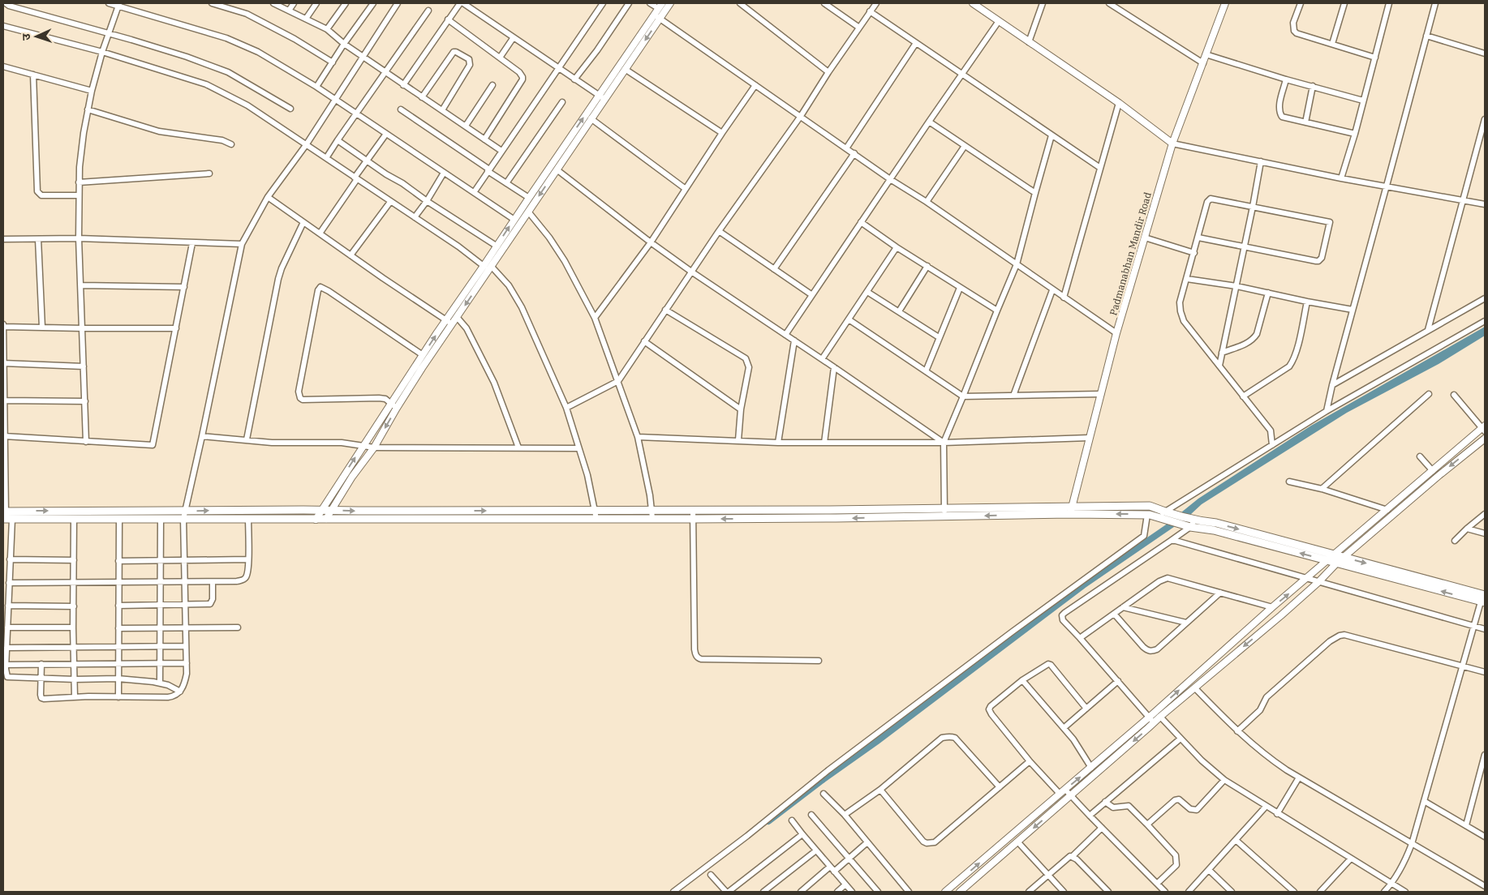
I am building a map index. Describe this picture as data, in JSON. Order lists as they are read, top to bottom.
{
  "streets": {
    "street": ["Padmanabhan Mandir Road"]
  },
  "north": "left"
}
